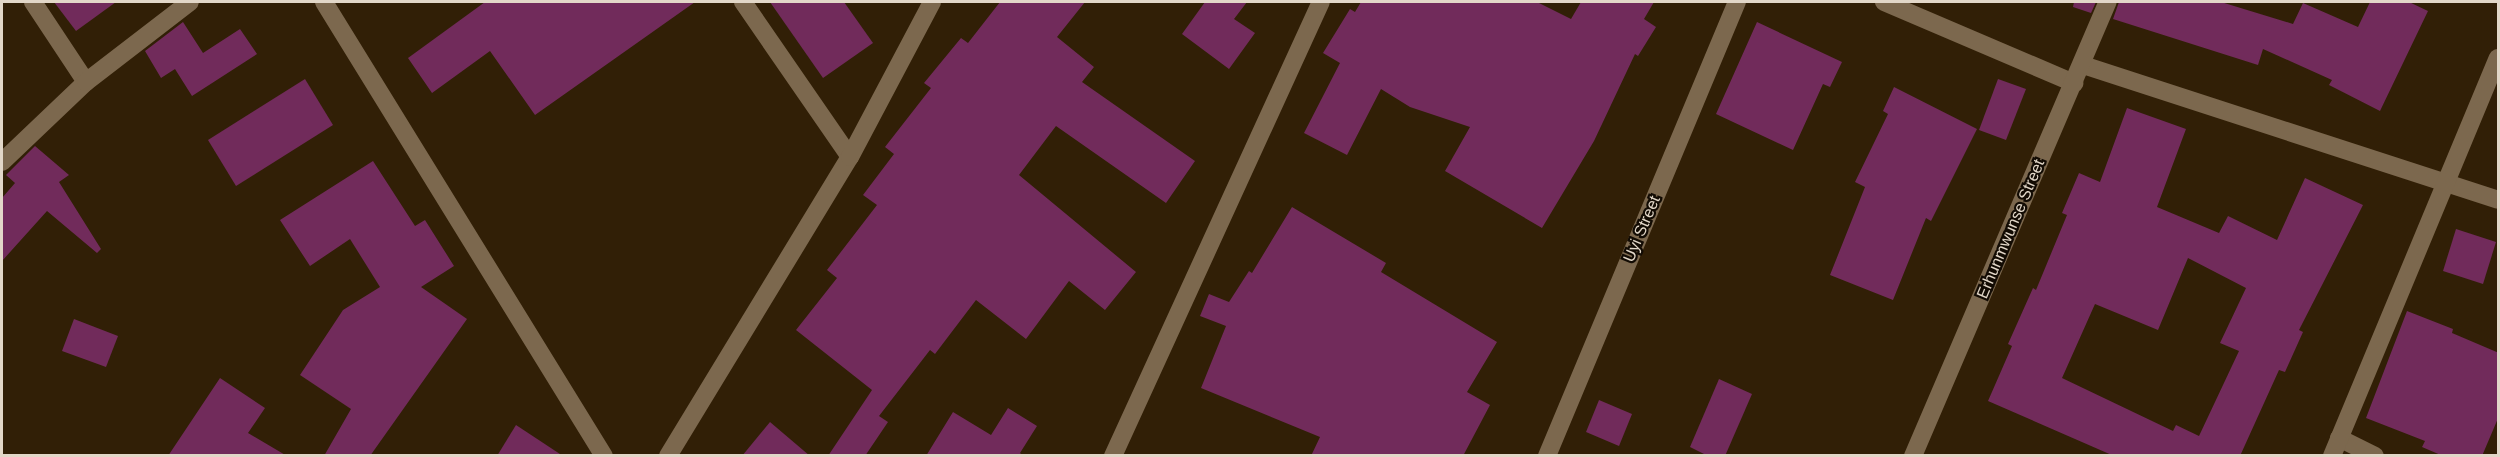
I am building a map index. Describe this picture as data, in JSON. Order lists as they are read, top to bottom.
{
  "streets": {
    "street": ["Uyi Street", "Erhunmwunse Street"]
  }
}
